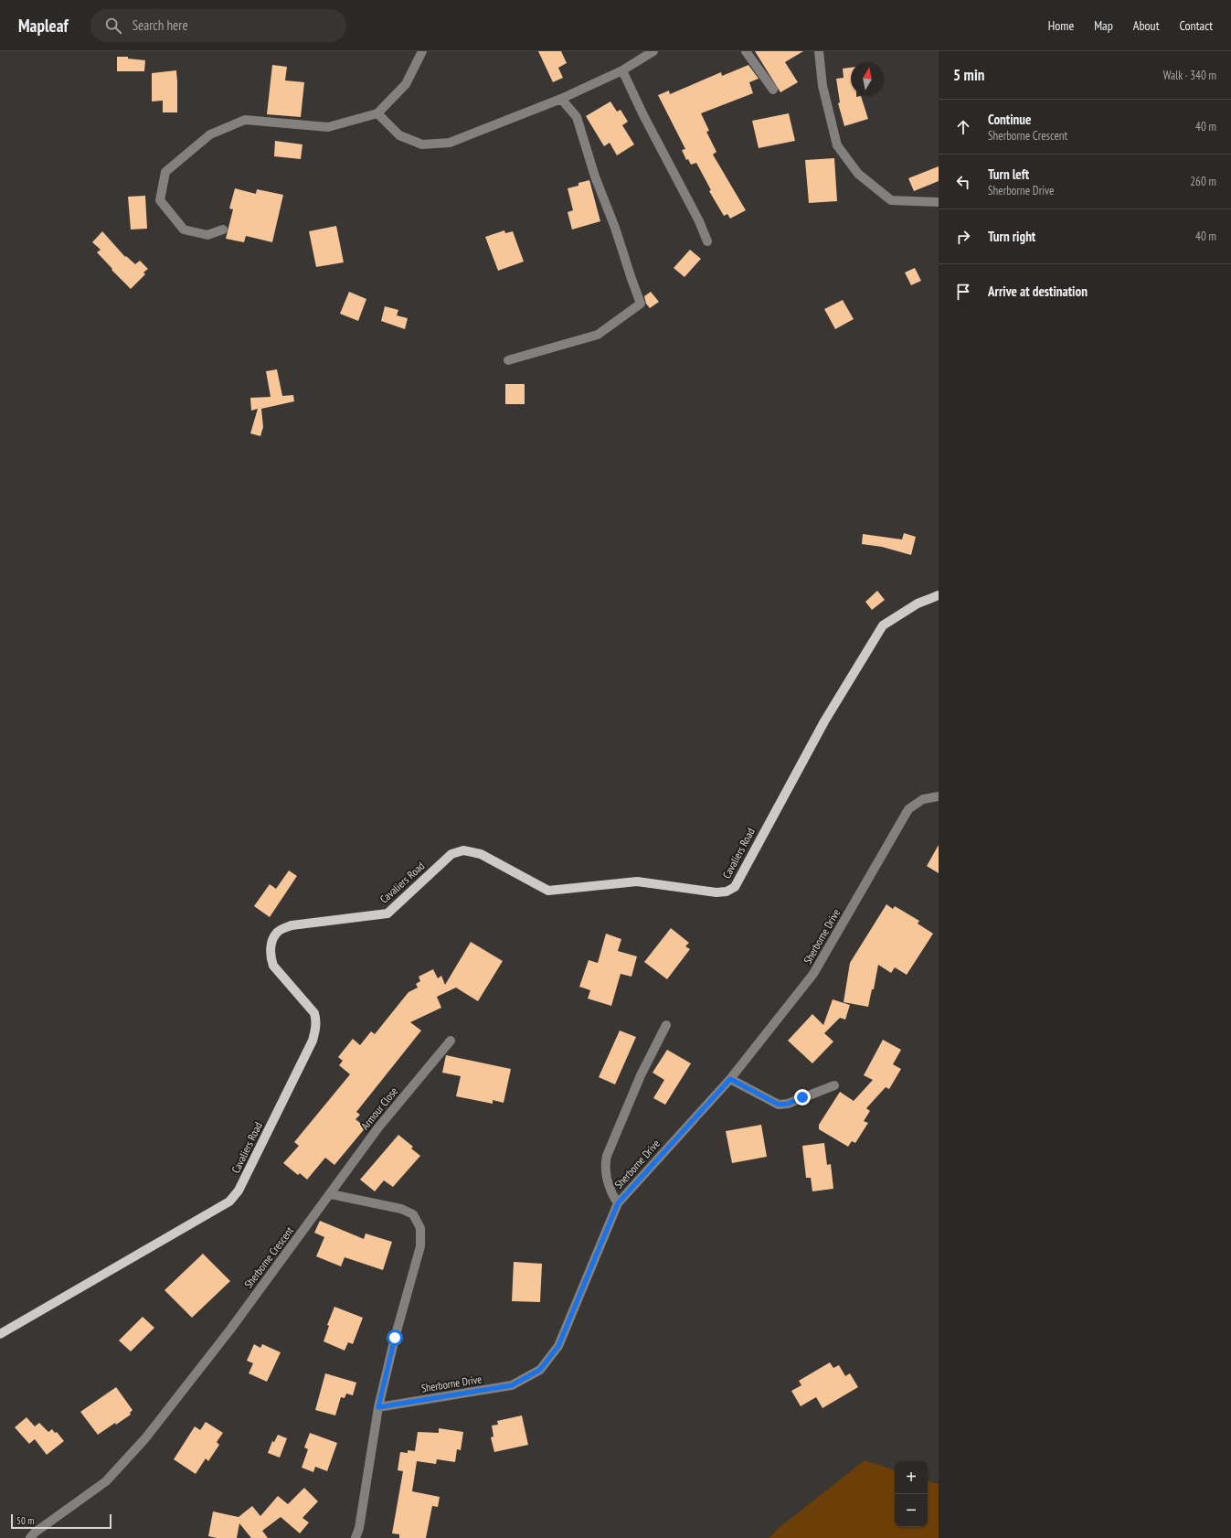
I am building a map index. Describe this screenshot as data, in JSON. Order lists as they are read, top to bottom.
{
  "streets": {
    "main road": ["Cavaliers Road"],
    "street": ["Sherborne Drive", "Armour Close", "Sherborne Crescent"]
  },
  "crossings": [
    ["Armour Close", "Sherborne Crescent"]
  ],
  "scale_bar": "50 m",
  "north": "top",
  "page": {
    "header": "Mapleaf",
    "search": "Search here",
    "nav": [
      "Home",
      "Map",
      "About",
      "Contact"
    ],
    "heading": ["5 min", "Walk · 340 m"],
    "list": [
      ["Continue", "Sherborne Crescent", "40 m"],
      ["Turn left", "Sherborne Drive", "260 m"],
      ["Turn right", "40 m"],
      "Arrive at destination"
    ],
    "map_buttons": ["+", "−"],
    "scale": "50 m"
  }
}
